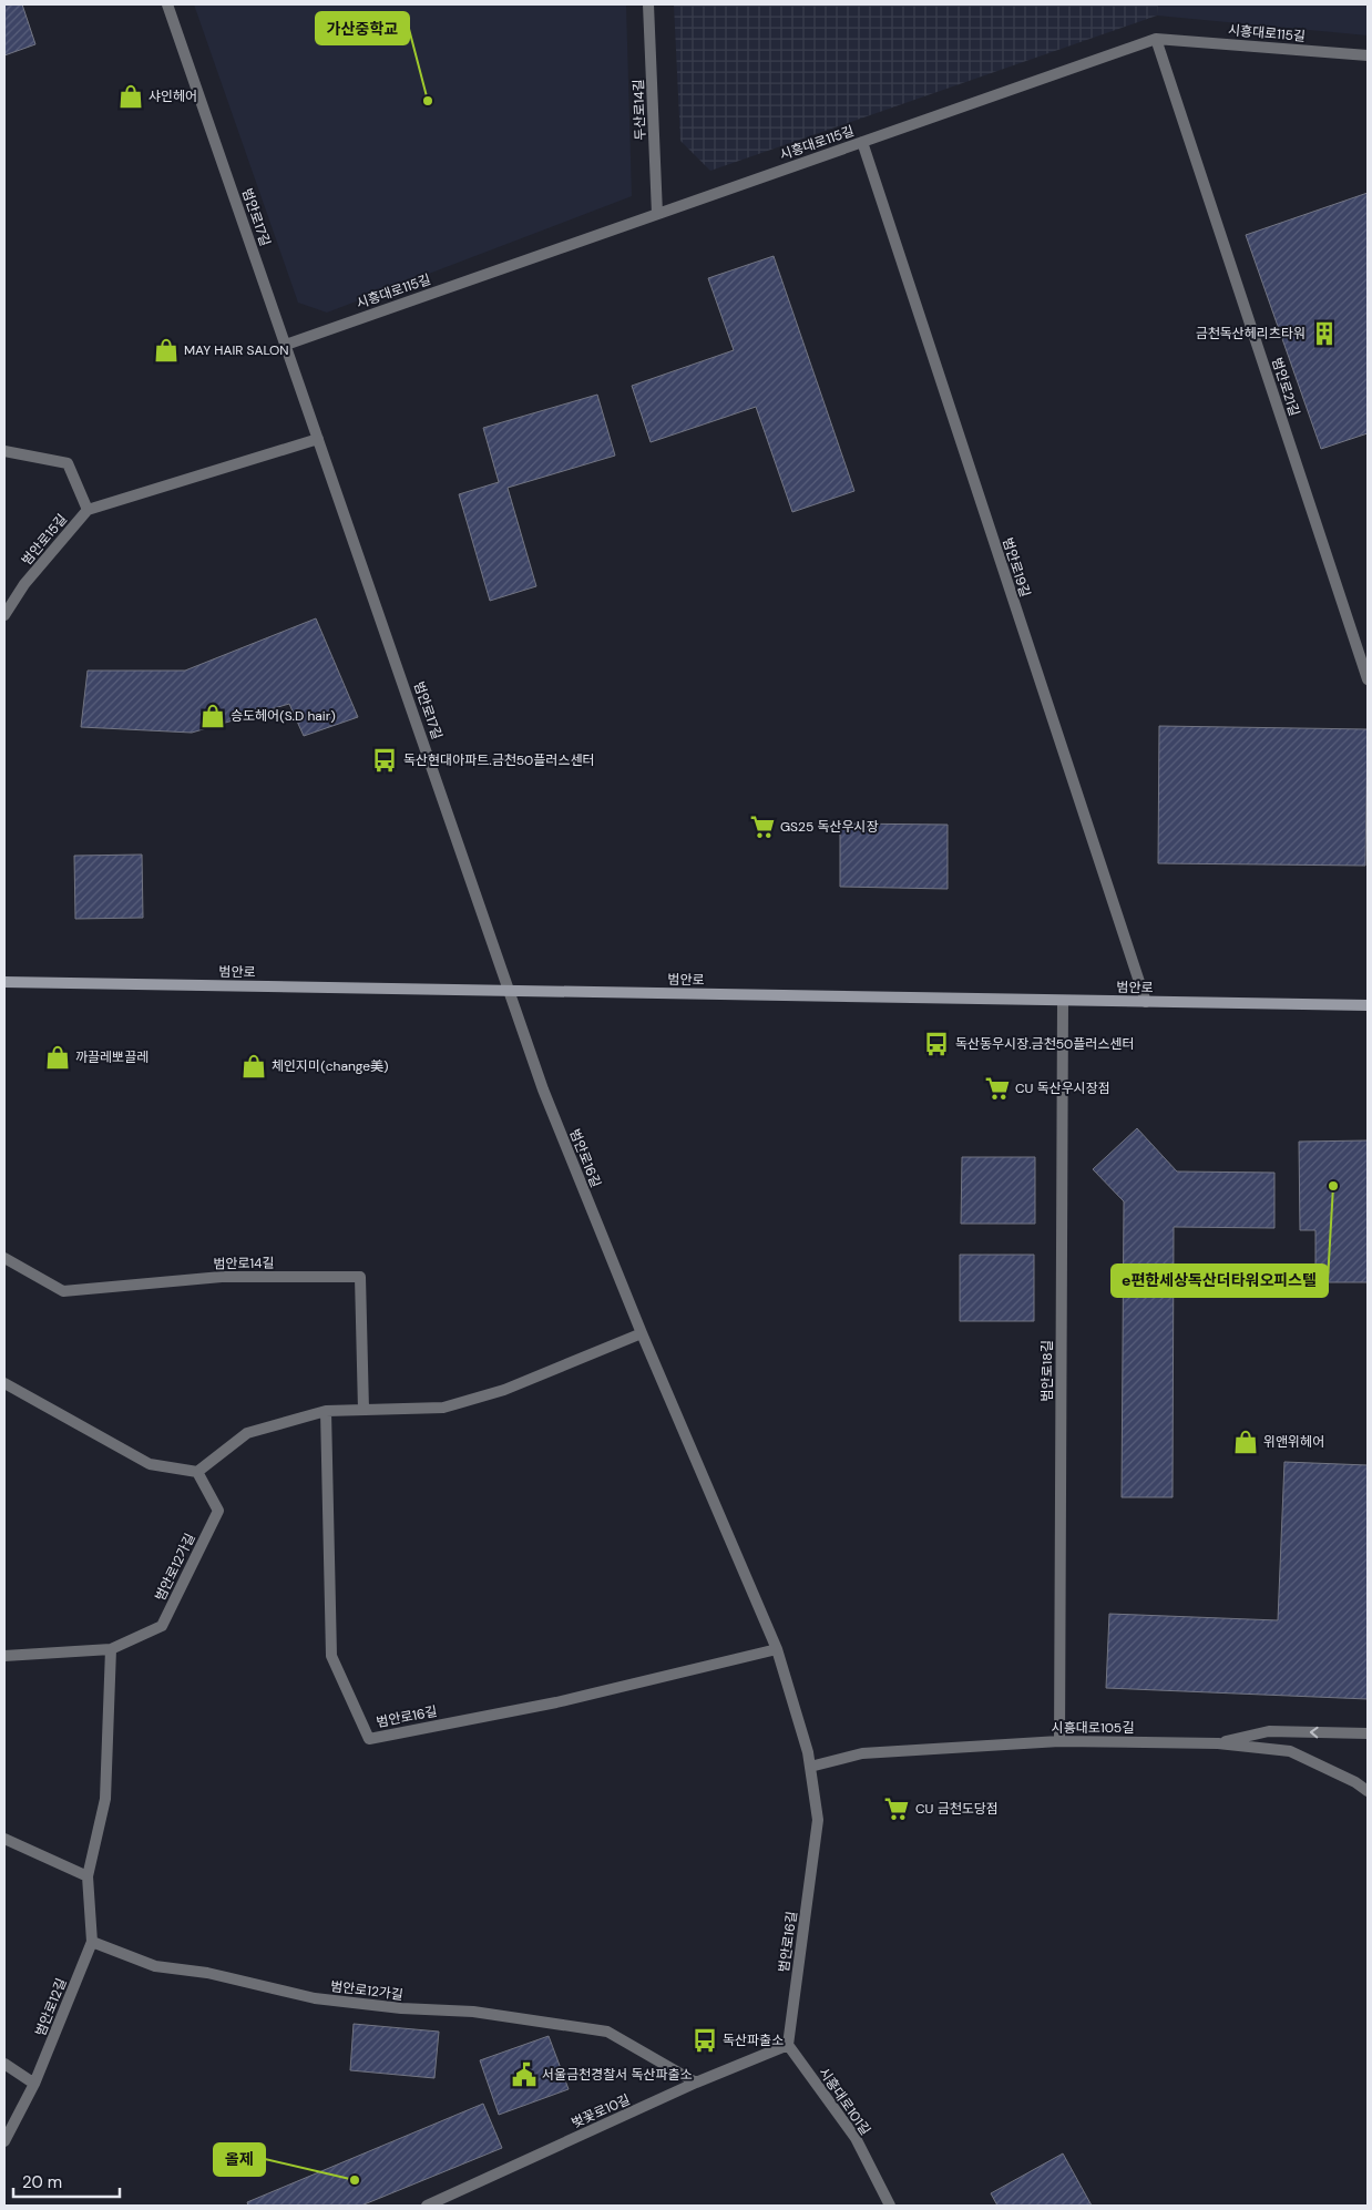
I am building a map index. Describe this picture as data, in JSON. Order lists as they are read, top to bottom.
{
  "streets": {
    "main road": ["범안로"],
    "street": [
      "시흥대로115길",
      "두산로14길",
      "범안로17길",
      "범안로21길",
      "범안로15길",
      "범안로19길",
      "범안로16길",
      "범안로14길",
      "범안로18길",
      "범안로12가길",
      "시흥대로105길",
      "범안로12길",
      "시흥대로101길",
      "벚꽃로10길"
    ]
  },
  "crossings": [
    ["시흥대로115길", "두산로14길"],
    ["시흥대로115길", "범안로17길"],
    ["시흥대로115길", "범안로21길"],
    ["시흥대로115길", "범안로19길"],
    ["범안로17길", "범안로"],
    ["범안로17길", "범안로16길"],
    ["범안로19길", "범안로"],
    ["범안로", "범안로16길"],
    ["범안로", "범안로18길"],
    ["범안로16길", "시흥대로105길"],
    ["범안로16길", "시흥대로101길"],
    ["범안로16길", "벚꽃로10길"],
    ["범안로18길", "시흥대로105길"],
    ["범안로12가길", "범안로12길"],
    ["범안로12가길", "벚꽃로10길"],
    ["시흥대로101길", "벚꽃로10길"]
  ],
  "places": {
    "shop": [
      "샤인헤어",
      "MAY HAIR SALON",
      "승도헤어(S.D hair)",
      "까끌레뽀끌레",
      "체인지미(change美)",
      "위앤위헤어"
    ],
    "other": ["가산중학교", "e편한세상독산더타워오피스텔", "올제"],
    "building": ["금천독산헤리츠타워"],
    "bus stop": ["독산현대아파트.금천50플러스센터", "독산동우시장.금천50플러스센터", "독산파출소"],
    "supermarket": ["GS25 독산우시장", "CU 독산우시장점", "CU 금천도당점"],
    "public building": ["서울금천경찰서 독산파출소"]
  },
  "scale_bar": "20 m"
}
